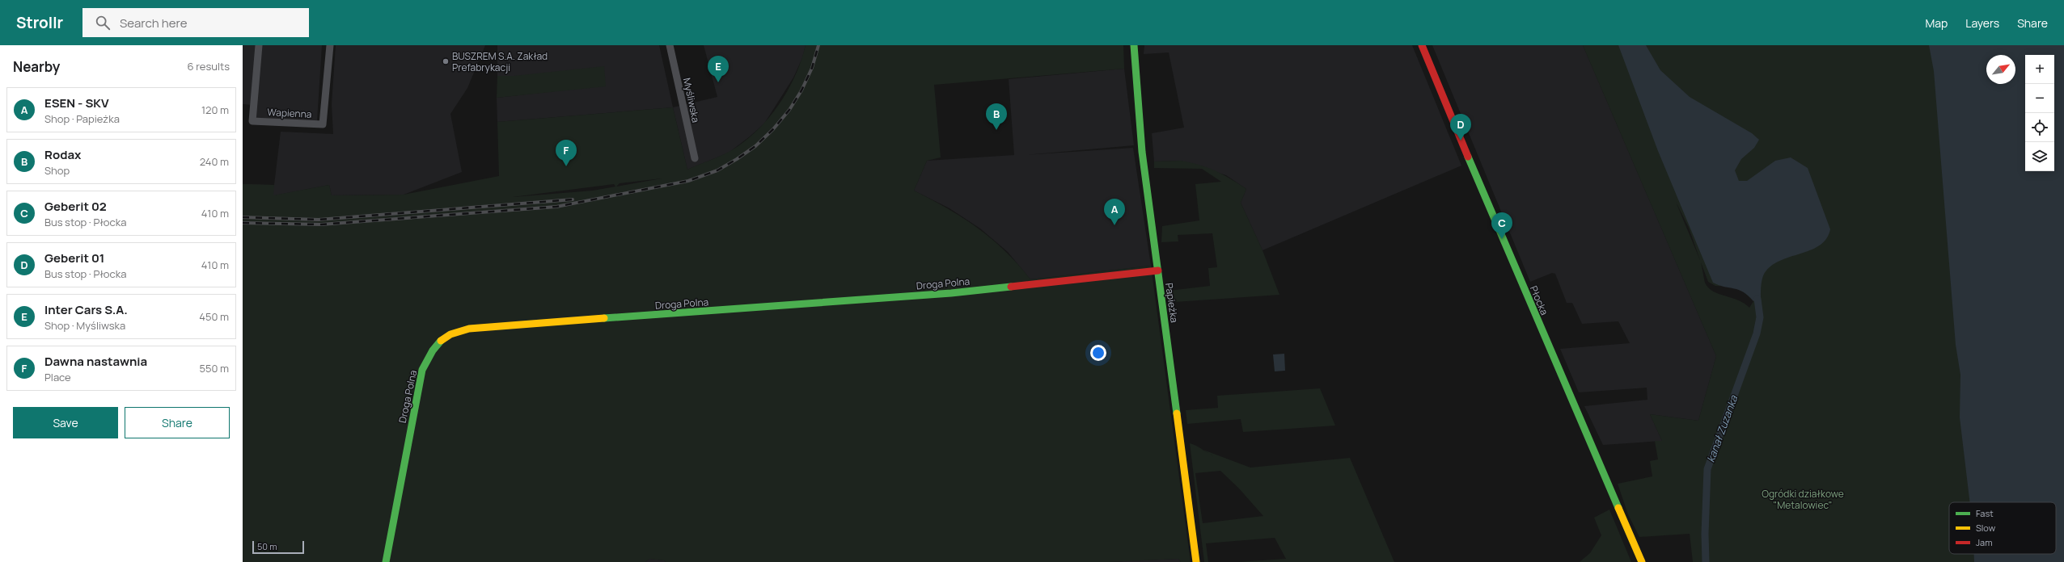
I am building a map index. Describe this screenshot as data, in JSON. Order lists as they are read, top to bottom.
{
  "streets": {
    "street": [
      "Myśliwska",
      "Wapienna",
      "Droga Polna",
      "Płocka",
      "Papieżka"
    ]
  },
  "crossings": [
    ["Droga Polna", "Papieżka"]
  ],
  "water": ["kanał Zuzanka"],
  "parks": ["Ogródki działkowe \"Metalowiec\""],
  "places": ["BUSZREM S.A. Zakład Prefabrykacji"],
  "legend": ["Fast", "Slow", "Jam"],
  "scale_bar": "50 m",
  "north": "top right",
  "page": {
    "header": "Strollr",
    "search": "Search here",
    "nav": ["Map", "Layers", "Share"],
    "heading": ["Nearby", "6 results"],
    "map_buttons": ["+", "−"],
    "pins": [
      "E",
      "B",
      "D",
      "F",
      "A",
      "C"
    ],
    "list": [
      {
        "mark": "A",
        "name": "ESEN - SKV",
        "note": "Shop · Papieżka",
        "value": "120 m"
      },
      {
        "mark": "B",
        "name": "Rodax",
        "note": "Shop",
        "value": "240 m"
      },
      {
        "mark": "C",
        "name": "Geberit 02",
        "note": "Bus stop · Płocka",
        "value": "410 m"
      },
      {
        "mark": "D",
        "name": "Geberit 01",
        "note": "Bus stop · Płocka",
        "value": "410 m"
      },
      {
        "mark": "E",
        "name": "Inter Cars S.A.",
        "note": "Shop · Myśliwska",
        "value": "450 m"
      },
      {
        "mark": "F",
        "name": "Dawna nastawnia",
        "note": "Place",
        "value": "550 m"
      }
    ],
    "buttons": ["Save", "Share"],
    "scale": "50 m"
  }
}
